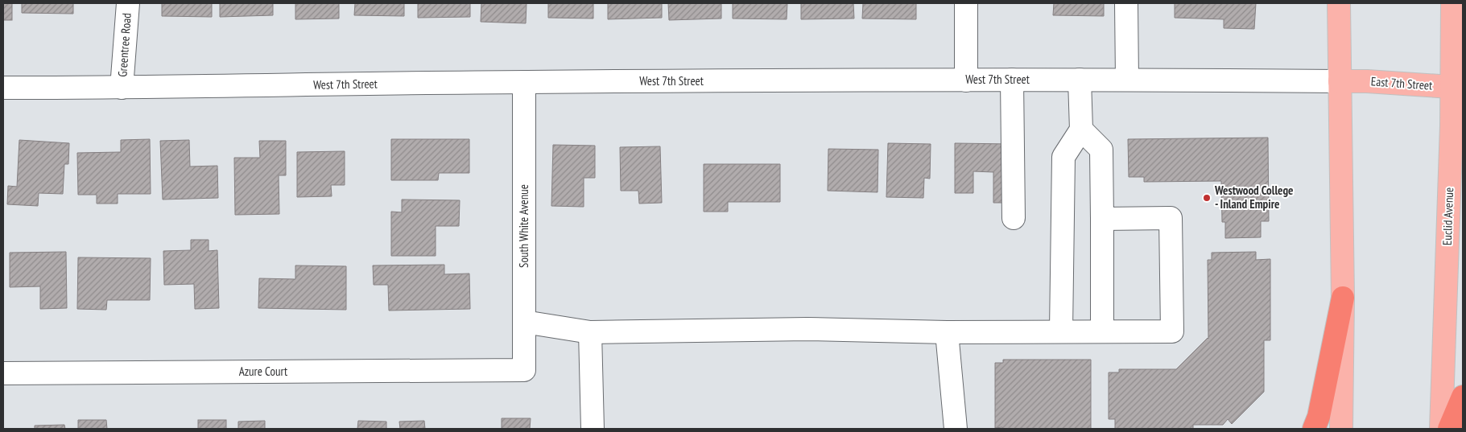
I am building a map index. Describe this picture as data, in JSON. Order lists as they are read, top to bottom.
{
  "streets": {
    "main road": ["East 7th Street", "Euclid Avenue"],
    "street": [
      "Greentree Road",
      "West 7th Street",
      "South White Avenue",
      "Azure Court"
    ]
  },
  "crossings": [
    ["Greentree Road", "West 7th Street"],
    ["West 7th Street", "East 7th Street"],
    ["West 7th Street", "South White Avenue"],
    ["East 7th Street", "Euclid Avenue"],
    ["South White Avenue", "Azure Court"]
  ],
  "places": ["Westwood College - Inland Empire"]
}
